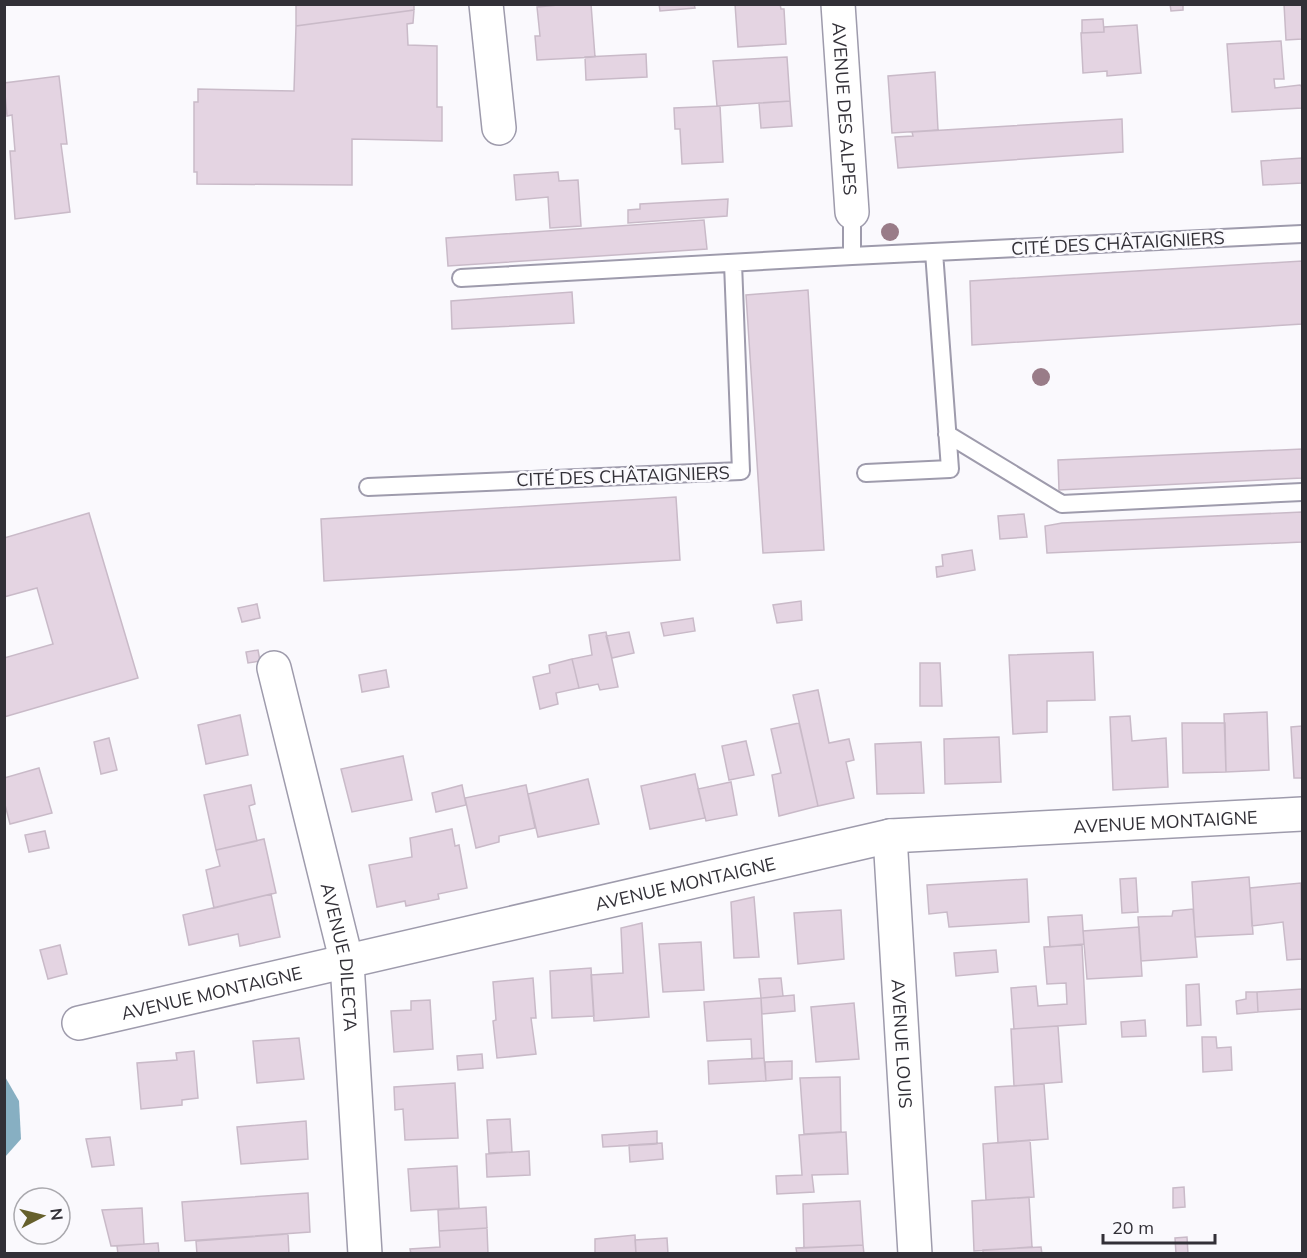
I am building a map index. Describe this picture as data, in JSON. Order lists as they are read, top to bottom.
{
  "streets": {
    "street": [
      "AVENUE DES ALPES",
      "AVENUE MONTAIGNE",
      "AVENUE DILECTA",
      "AVENUE LOUIS"
    ],
    "lane": ["CITÉ DES CHÂTAIGNIERS"]
  },
  "crossings": [
    ["AVENUE MONTAIGNE", "AVENUE DILECTA"],
    ["AVENUE MONTAIGNE", "AVENUE LOUIS"]
  ],
  "scale_bar": "20 m",
  "north": "right"
}
